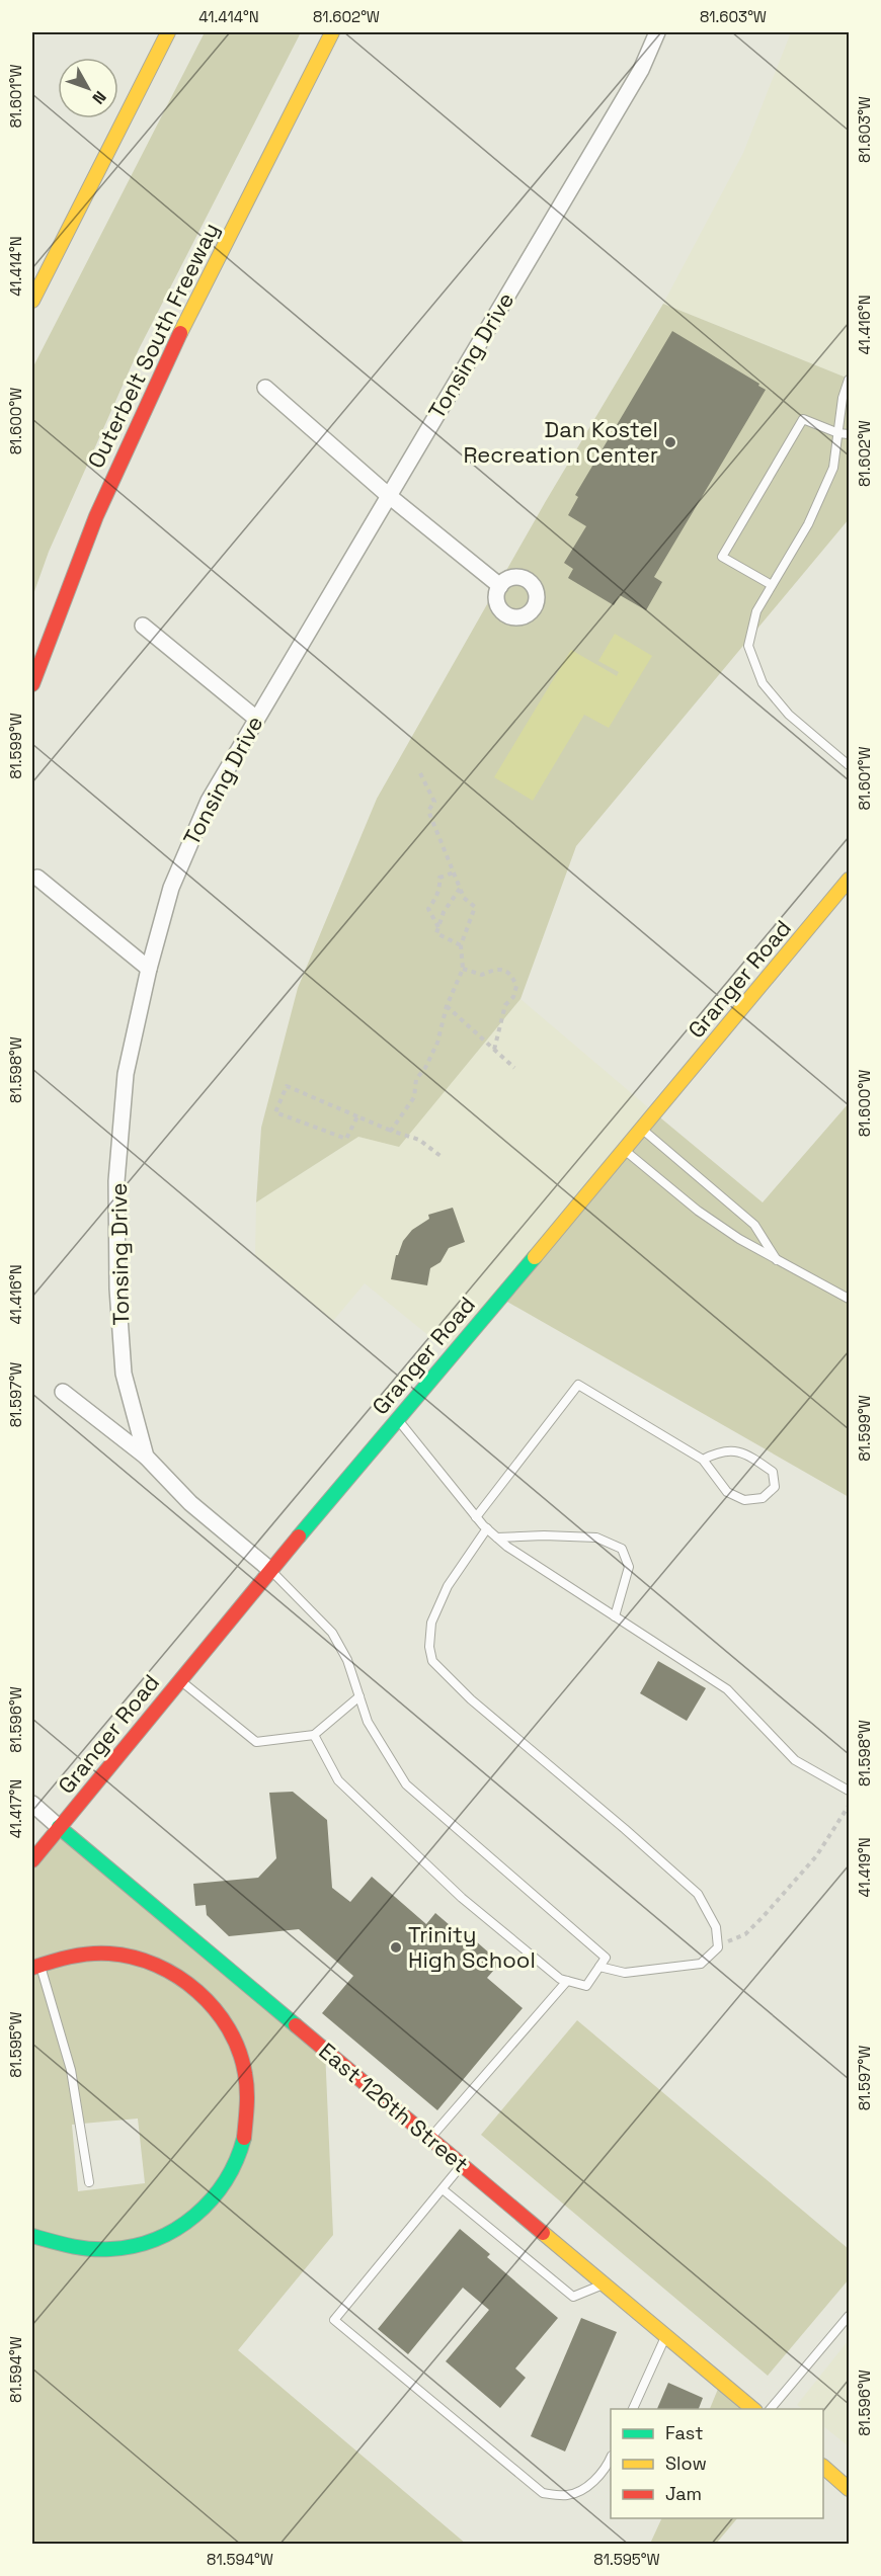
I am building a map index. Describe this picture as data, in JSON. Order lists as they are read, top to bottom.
{
  "streets": {
    "main road": ["Outerbelt South Freeway", "Granger Road", "East 126th Street"],
    "street": ["Tonsing Drive"]
  },
  "crossings": [
    ["Tonsing Drive", "Granger Road"],
    ["Granger Road", "East 126th Street"]
  ],
  "places": ["Dan Kostel Recreation Center", "Trinity High School"],
  "legend": ["Fast", "Slow", "Jam"],
  "north": "bottom right",
  "coordinates": [
    "41.414°N",
    "81.602°W",
    "81.603°W",
    "81.601°W",
    "41.416°N",
    "81.600°W",
    "81.599°W",
    "81.598°W",
    "81.597°W",
    "81.596°W",
    "41.417°N",
    "41.419°N",
    "81.595°W",
    "81.594°W"
  ]
}
